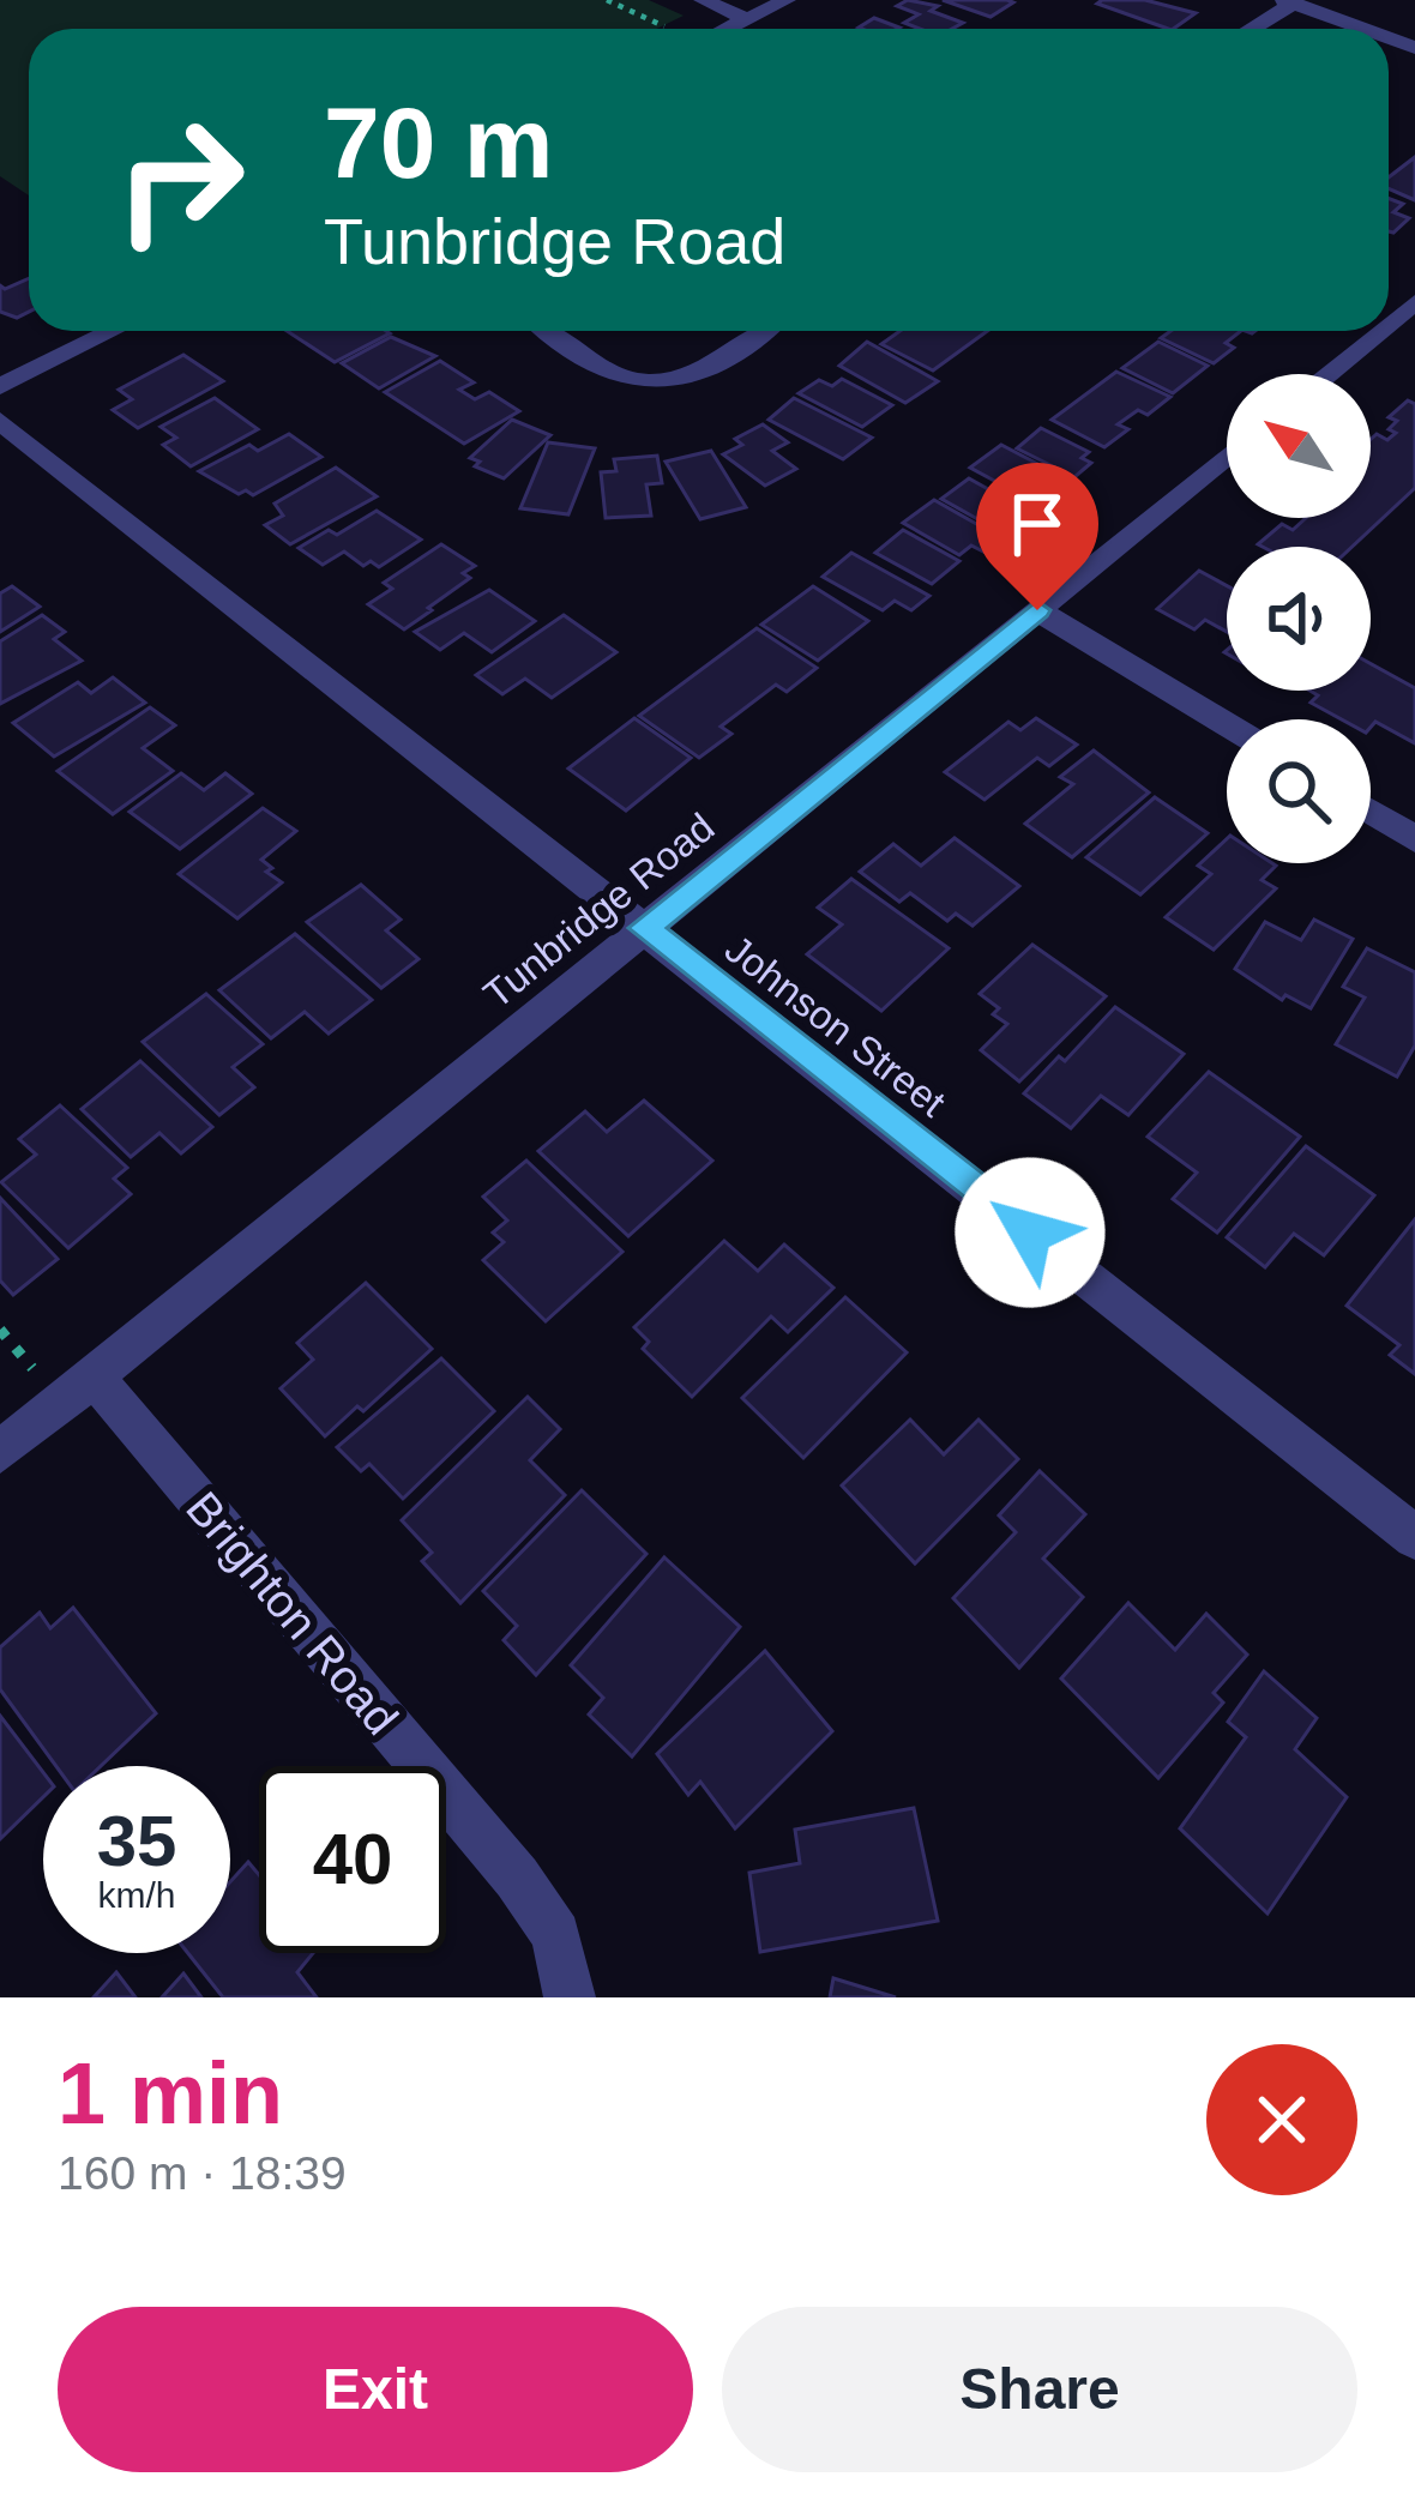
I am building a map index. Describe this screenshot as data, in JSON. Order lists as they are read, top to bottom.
{
  "streets": {
    "street": ["Tunbridge Road", "Johnson Street", "Brighton Road"]
  },
  "crossings": [
    ["Tunbridge Road", "Johnson Street"],
    ["Tunbridge Road", "Brighton Road"]
  ],
  "north": "top left",
  "page": {
    "turn": ["70 m", "Tunbridge Road"],
    "speed": "35 km/h",
    "limit": "40",
    "heading": ["1 min", "160 m · 18:39"],
    "buttons": ["Exit", "Share"]
  }
}
